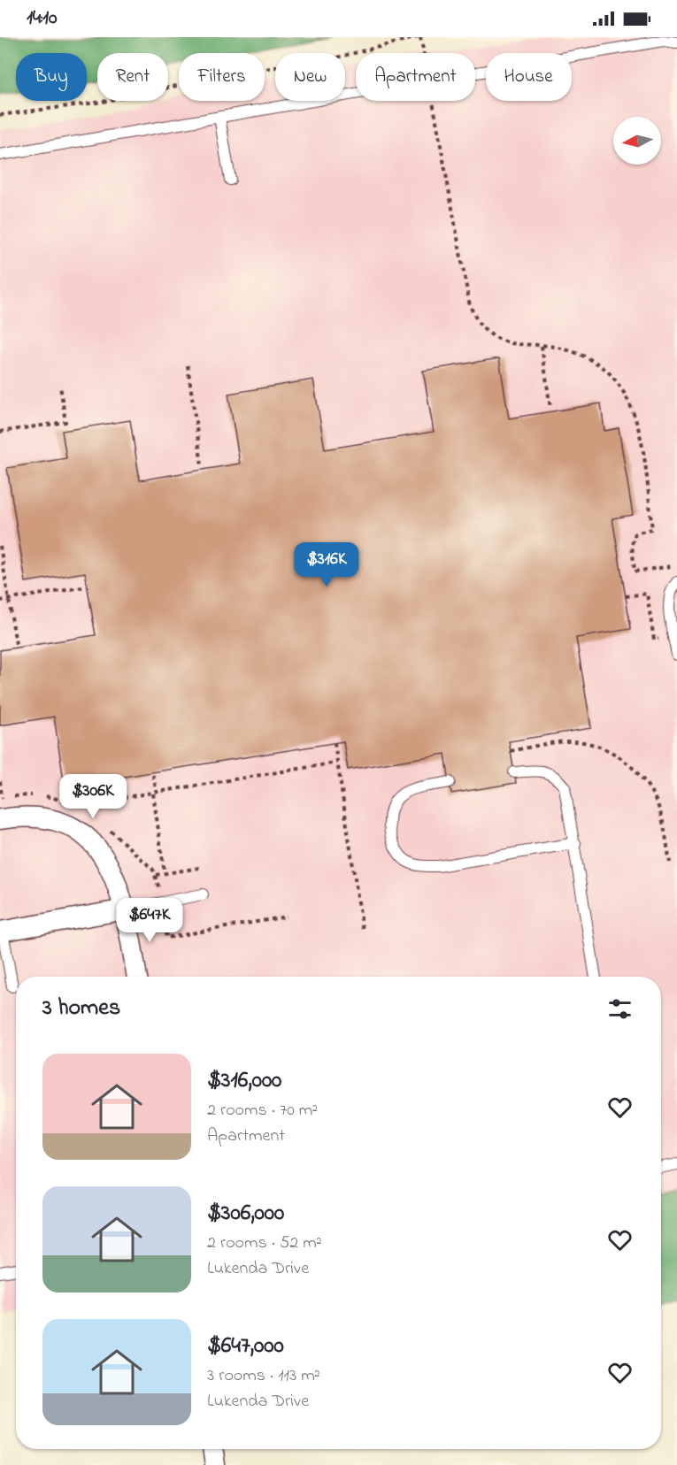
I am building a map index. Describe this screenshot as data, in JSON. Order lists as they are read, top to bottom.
{
  "north": "left",
  "page": {
    "status": "14:10",
    "chip": [
      "Buy",
      "Rent",
      "Filters",
      "New",
      "Apartment",
      "House"
    ],
    "price": ["$316K", "$306K", "$647K"],
    "heading": "3 homes",
    "list": [
      {
        "name": "$316,000",
        "note": "2 rooms · 70 m² · Apartment"
      },
      {
        "name": "$306,000",
        "note": "2 rooms · 52 m² · Lukenda Drive"
      },
      {
        "name": "$647,000",
        "note": "3 rooms · 113 m² · Lukenda Drive"
      }
    ]
  }
}
